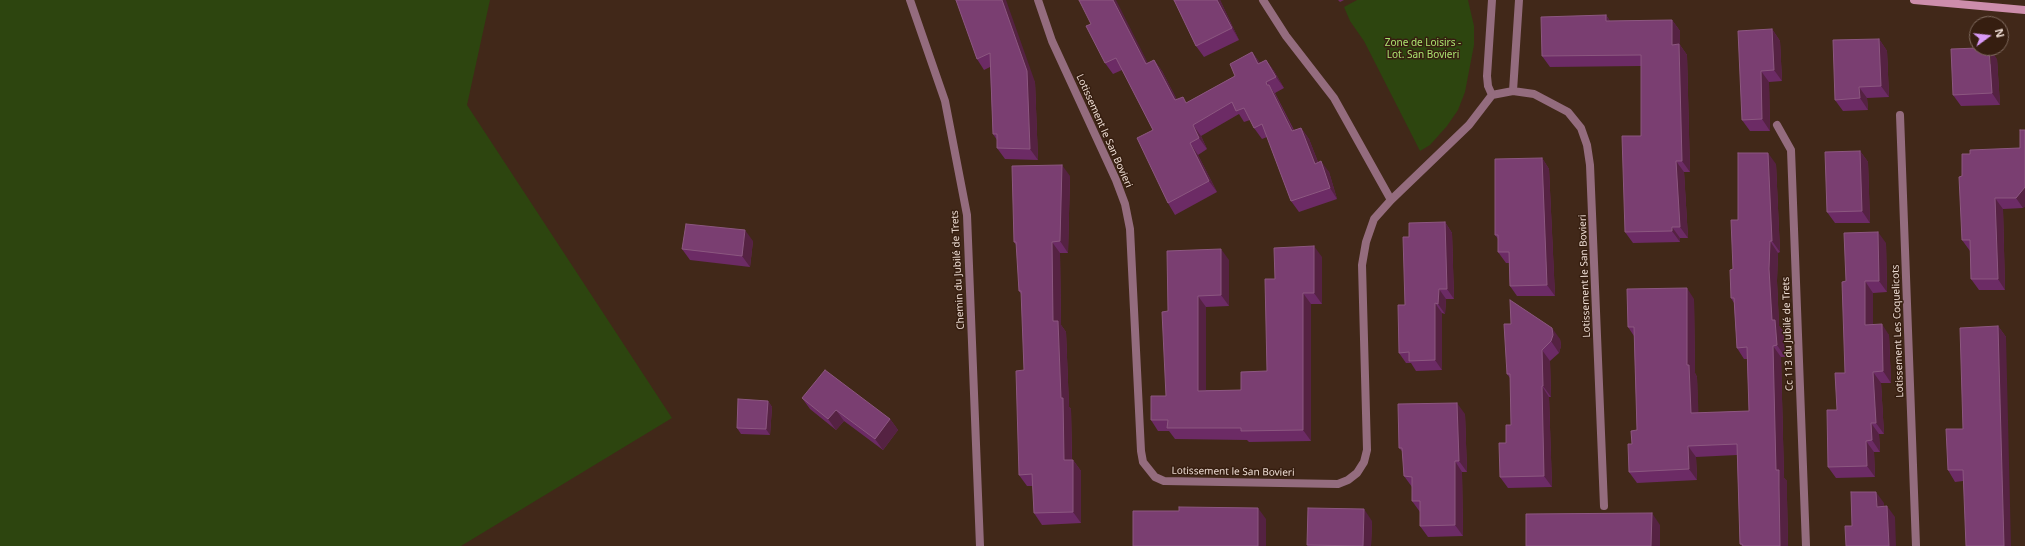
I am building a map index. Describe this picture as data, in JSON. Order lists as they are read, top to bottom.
{
  "streets": {
    "street": [
      "Lotissement le San Bovieri",
      "Chemin du Jubilé de Trets",
      "Lotissement Les Coquelicots",
      "Cc 113 du Jubilé de Trets"
    ]
  },
  "parks": ["Zone de Loisirs - Lot. San Bovieri"],
  "north": "right"
}
